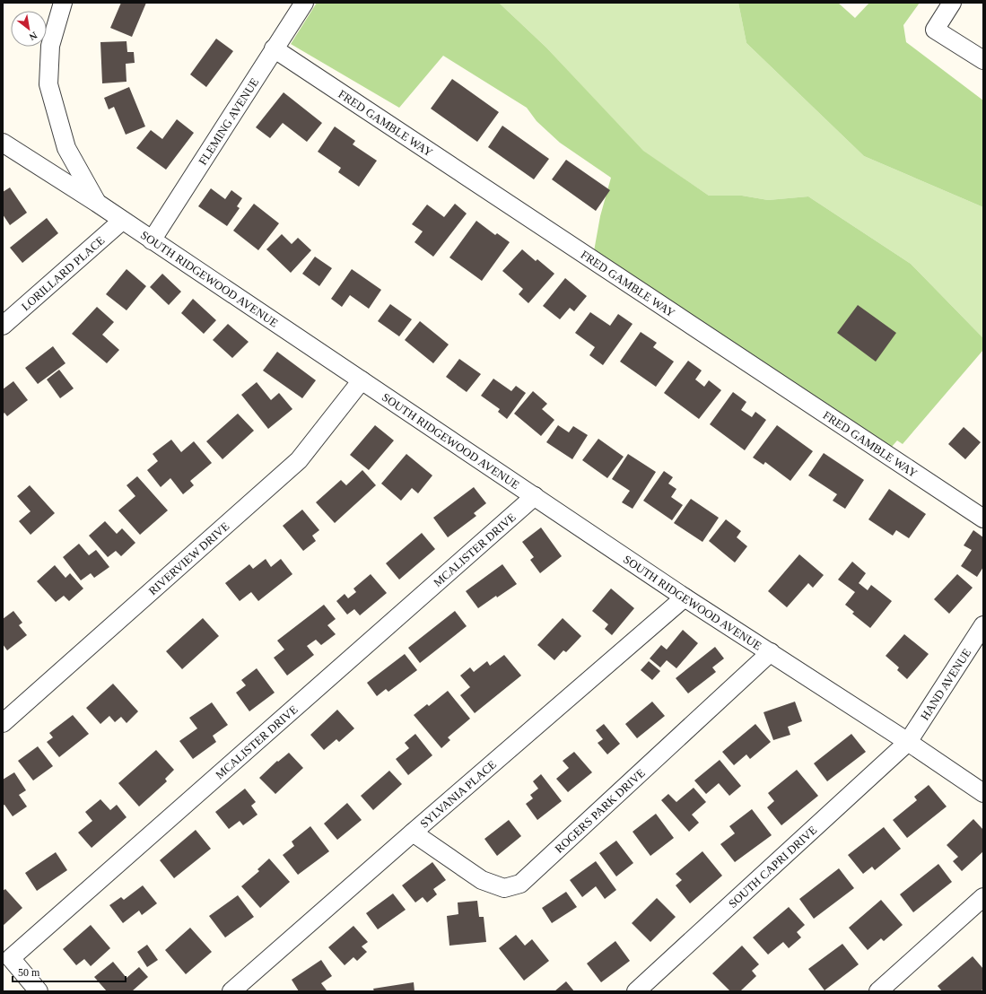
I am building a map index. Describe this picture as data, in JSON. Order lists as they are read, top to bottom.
{
  "streets": {
    "street": [
      "FLEMING AVENUE",
      "FRED GAMBLE WAY",
      "LORILLARD PLACE",
      "SOUTH RIDGEWOOD AVENUE",
      "MCALISTER DRIVE",
      "RIVERVIEW DRIVE",
      "HAND AVENUE",
      "SYLVANIA PLACE",
      "ROGERS PARK DRIVE",
      "SOUTH CAPRI DRIVE"
    ]
  },
  "crossings": [
    ["FLEMING AVENUE", "FRED GAMBLE WAY"],
    ["FLEMING AVENUE", "SOUTH RIDGEWOOD AVENUE"],
    ["LORILLARD PLACE", "SOUTH RIDGEWOOD AVENUE"],
    ["SOUTH RIDGEWOOD AVENUE", "MCALISTER DRIVE"],
    ["SOUTH RIDGEWOOD AVENUE", "RIVERVIEW DRIVE"],
    ["SOUTH RIDGEWOOD AVENUE", "HAND AVENUE"],
    ["SOUTH RIDGEWOOD AVENUE", "SYLVANIA PLACE"],
    ["SOUTH RIDGEWOOD AVENUE", "ROGERS PARK DRIVE"],
    ["SOUTH RIDGEWOOD AVENUE", "SOUTH CAPRI DRIVE"],
    ["HAND AVENUE", "SOUTH CAPRI DRIVE"],
    ["SYLVANIA PLACE", "ROGERS PARK DRIVE"]
  ],
  "scale_bar": "50 m",
  "north": "bottom right"
}
